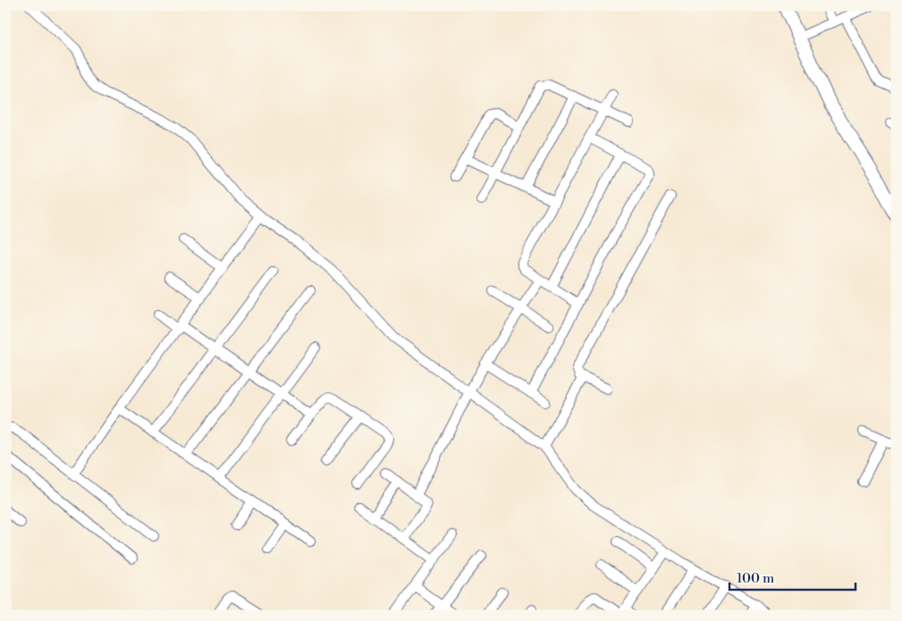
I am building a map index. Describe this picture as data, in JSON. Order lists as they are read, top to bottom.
{
  "scale_bar": "100 m"
}
